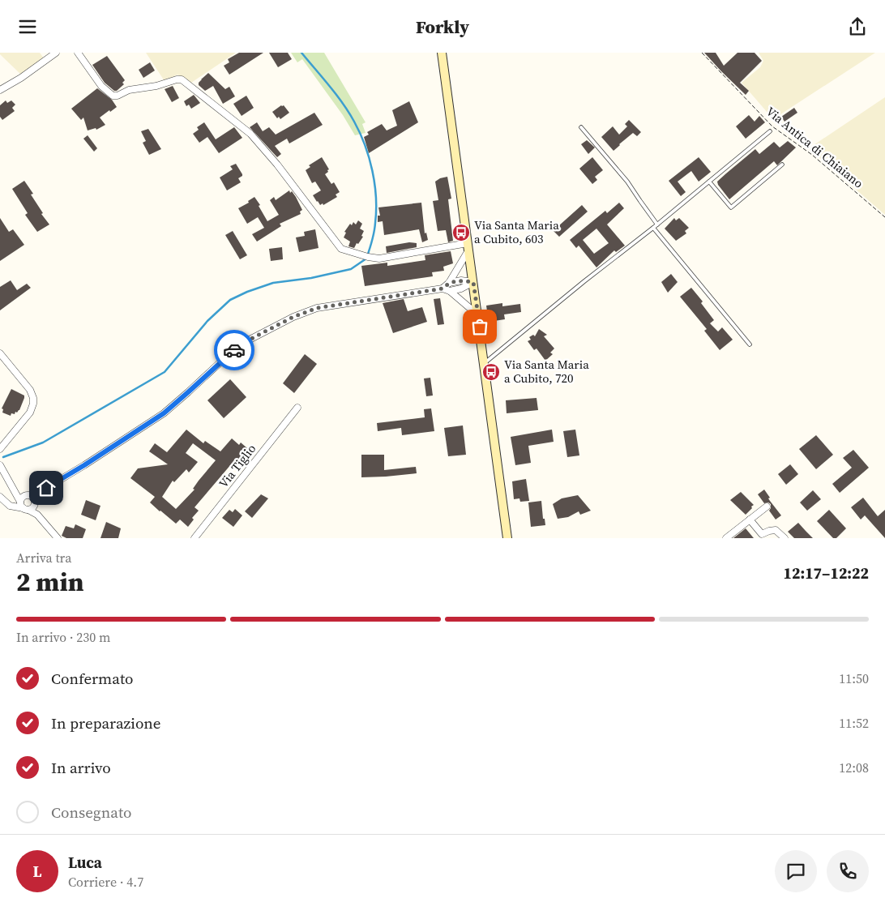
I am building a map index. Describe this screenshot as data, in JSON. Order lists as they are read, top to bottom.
{
  "streets": {
    "street": ["Via Tiglio"],
    "path": ["Via Antica di Chiaiano"]
  },
  "places": {
    "bus stop": ["Via Santa Maria a Cubito, 603", "Via Santa Maria a Cubito, 720"]
  },
  "page": {
    "header": "Forkly",
    "heading": ["2 min", "Arriva tra", "12:17–12:22"],
    "panel": ["Luca", "Corriere · 4.7"],
    "bar": "In arrivo · 230 m",
    "list": [
      ["Confermato", "11:50"],
      ["In preparazione", "11:52"],
      ["In arrivo", "12:08"],
      "Consegnato"
    ],
    "round": "L"
  }
}
